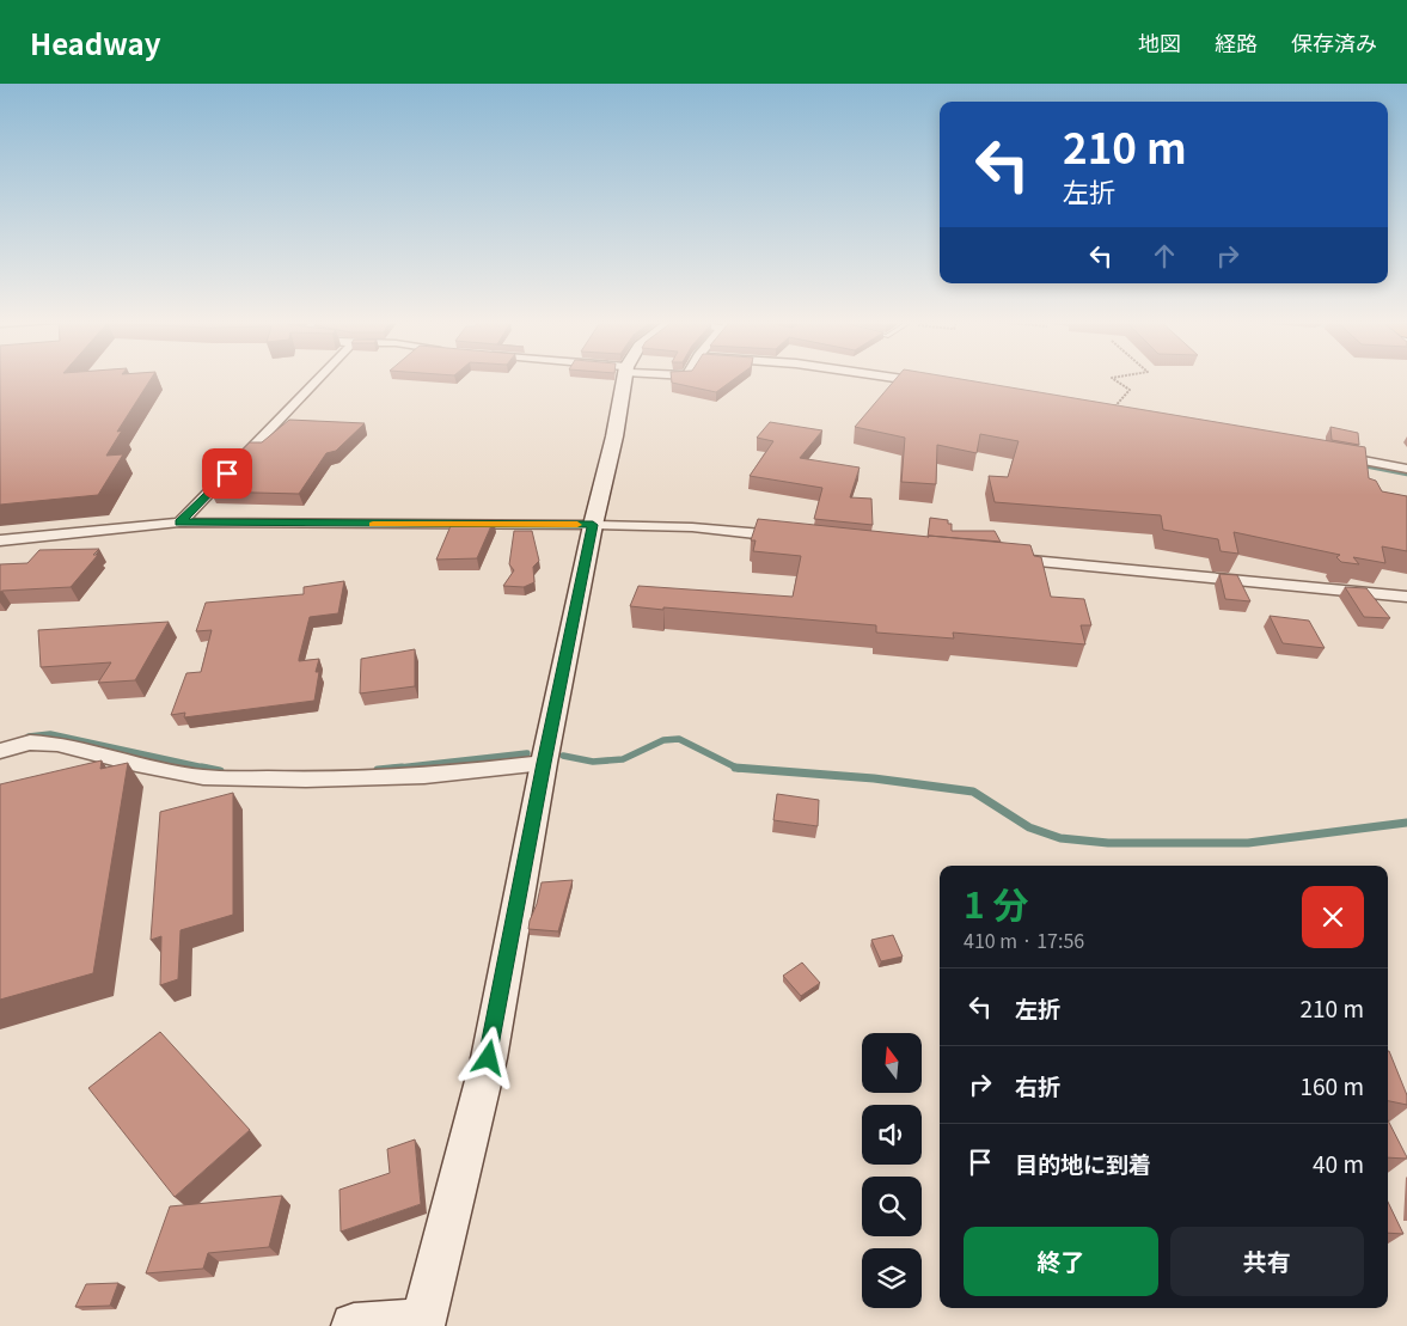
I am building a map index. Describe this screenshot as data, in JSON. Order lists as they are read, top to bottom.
{
  "north": "top",
  "page": {
    "header": "Headway",
    "nav": ["地図", "経路", "保存済み"],
    "turn": ["210 m", "左折"],
    "heading": ["1 分", "410 m · 17:56"],
    "list": [
      {
        "name": "左折",
        "value": "210 m"
      },
      {
        "name": "右折",
        "value": "160 m"
      },
      {
        "name": "目的地に到着",
        "value": "40 m"
      }
    ],
    "buttons": ["終了", "共有"]
  }
}
